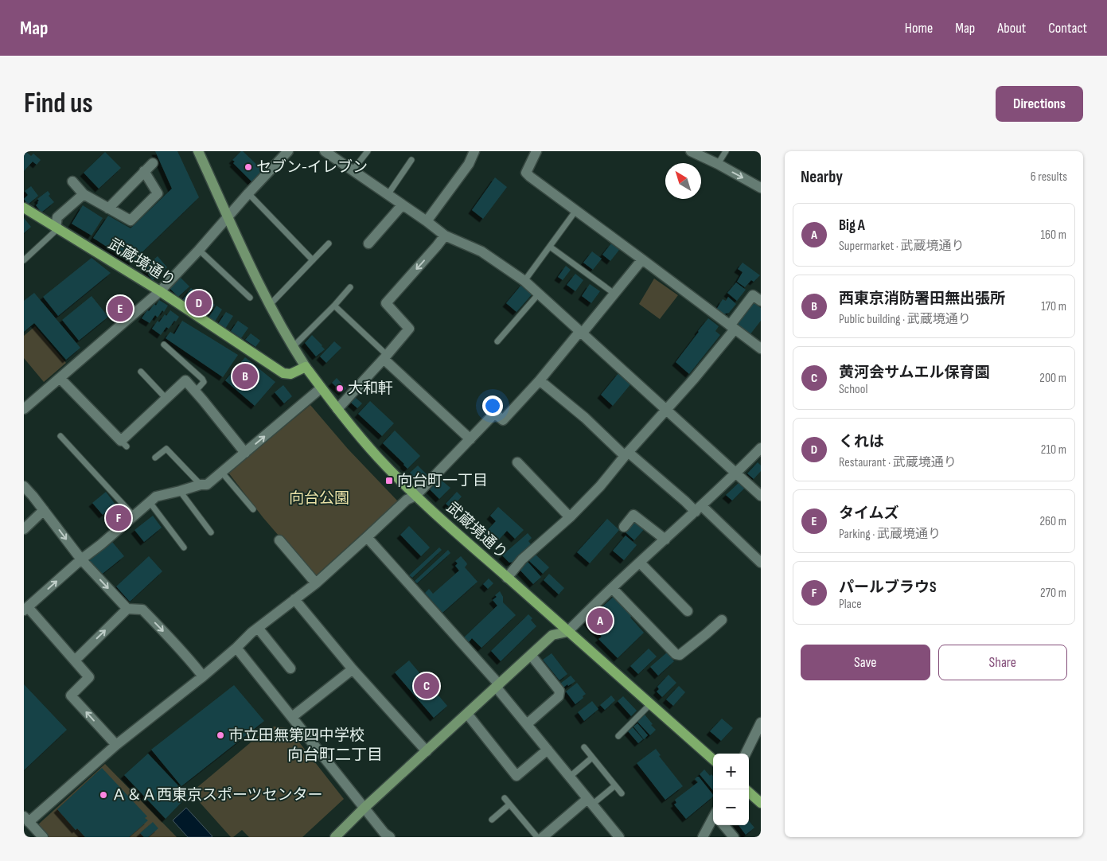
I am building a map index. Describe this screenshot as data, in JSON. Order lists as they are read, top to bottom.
{
  "streets": {
    "main road": ["武蔵境通り"]
  },
  "districts": ["向台町二丁目"],
  "parks": ["向台公園"],
  "places": {
    "other": [
      "セブン-イレブン",
      "大和軒",
      "市立田無第四中学校",
      "Ａ＆Ａ西東京スポーツセンター"
    ],
    "transit": ["向台町一丁目"]
  },
  "north": "top left",
  "page": {
    "header": "Map",
    "nav": [
      "Home",
      "Map",
      "About",
      "Contact"
    ],
    "buttons": [
      "Directions",
      ["Save", "Share"]
    ],
    "title": "Find us",
    "heading": ["Nearby", "6 results"],
    "list": [
      {
        "mark": "A",
        "name": "Big A",
        "note": "Supermarket · 武蔵境通り",
        "value": "160 m"
      },
      {
        "mark": "B",
        "name": "西東京消防署田無出張所",
        "note": "Public building · 武蔵境通り",
        "value": "170 m"
      },
      {
        "mark": "C",
        "name": "黄河会サムエル保育園",
        "note": "School",
        "value": "200 m"
      },
      {
        "mark": "D",
        "name": "くれは",
        "note": "Restaurant · 武蔵境通り",
        "value": "210 m"
      },
      {
        "mark": "E",
        "name": "タイムズ",
        "note": "Parking · 武蔵境通り",
        "value": "260 m"
      },
      {
        "mark": "F",
        "name": "パールブラウS",
        "note": "Place",
        "value": "270 m"
      }
    ],
    "pins": [
      "D",
      "E",
      "B",
      "F",
      "A",
      "C"
    ],
    "map_buttons": ["+", "−"]
  }
}
